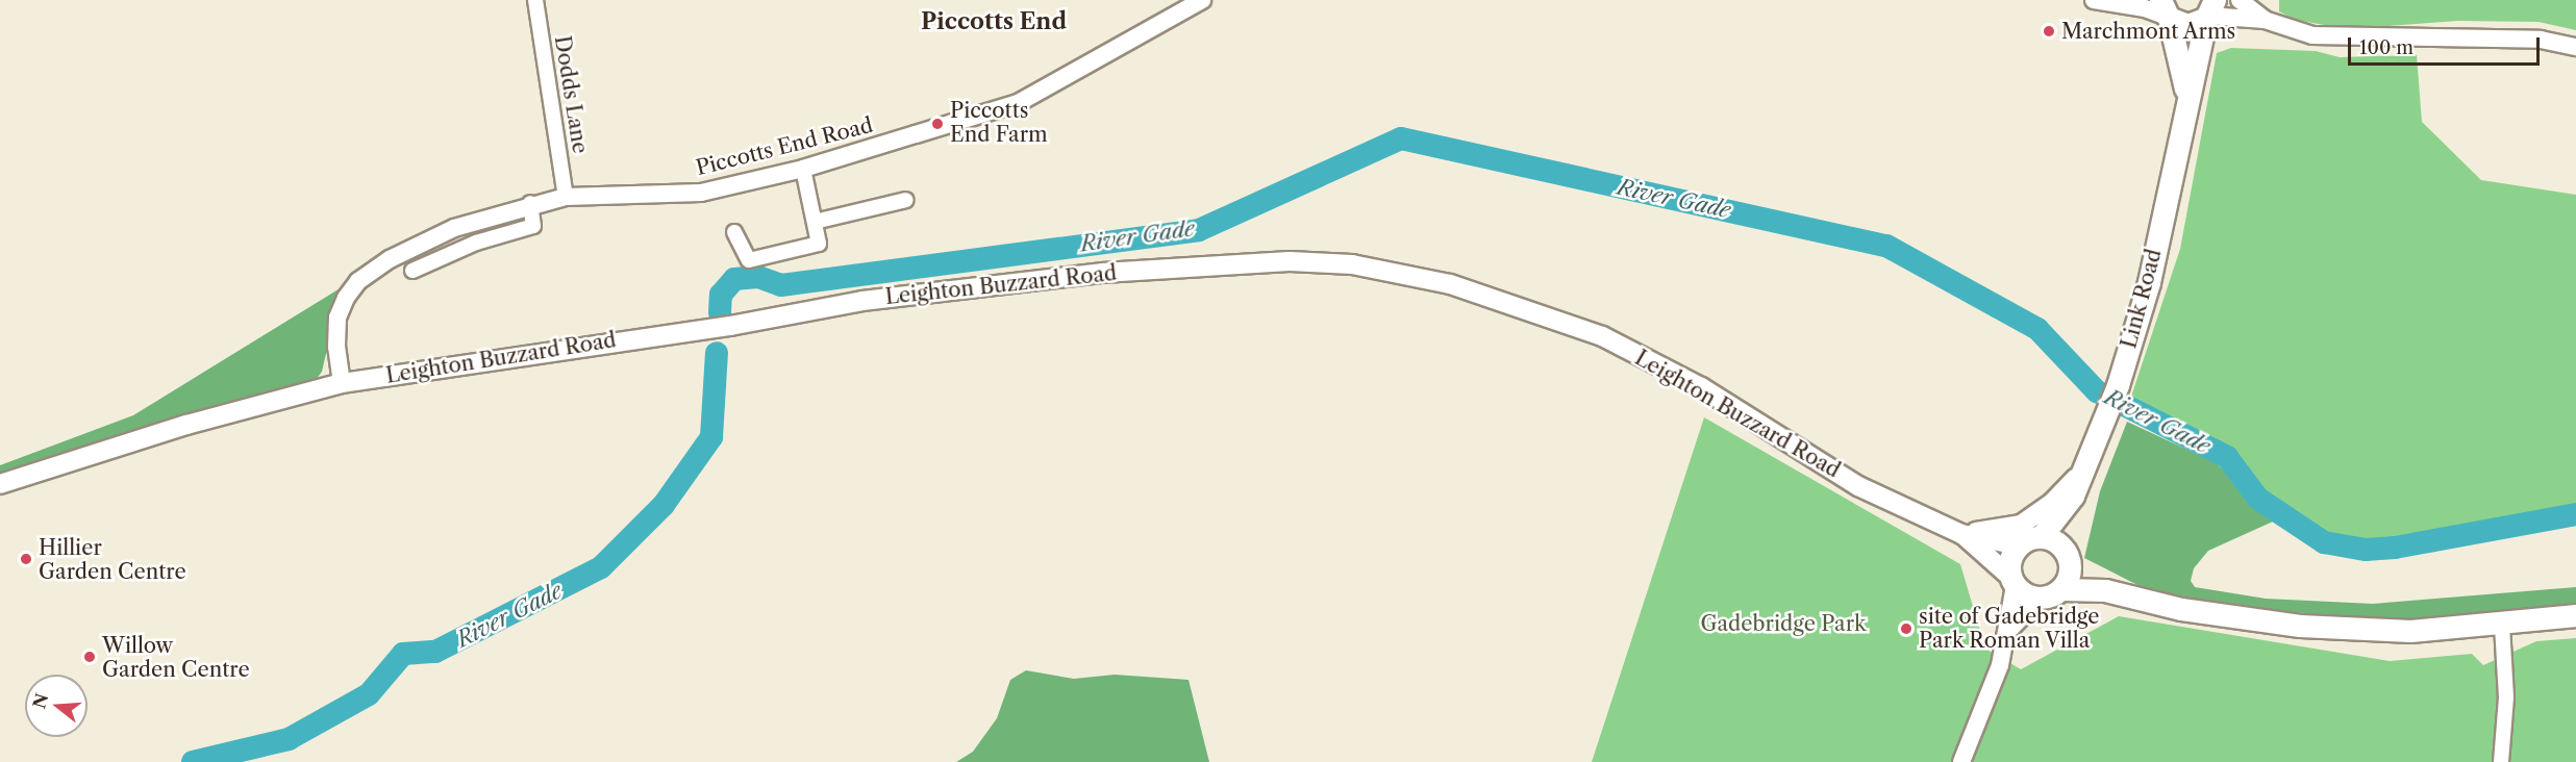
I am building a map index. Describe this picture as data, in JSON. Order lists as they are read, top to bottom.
{
  "streets": {
    "main road": ["Leighton Buzzard Road", "Link Road"],
    "street": ["Dodds Lane", "Piccotts End Road"]
  },
  "crossings": [
    ["Dodds Lane", "Piccotts End Road"],
    ["Piccotts End Road", "Leighton Buzzard Road"],
    ["Leighton Buzzard Road", "Link Road"]
  ],
  "districts": ["Piccotts End"],
  "water": ["River Gade"],
  "parks": ["Gadebridge Park"],
  "places": [
    "Marchmont Arms",
    "Piccotts End Farm",
    "Hillier Garden Centre",
    "site of Gadebridge Park Roman Villa",
    "Willow Garden Centre"
  ],
  "scale_bar": "100 m",
  "north": "left"
}
